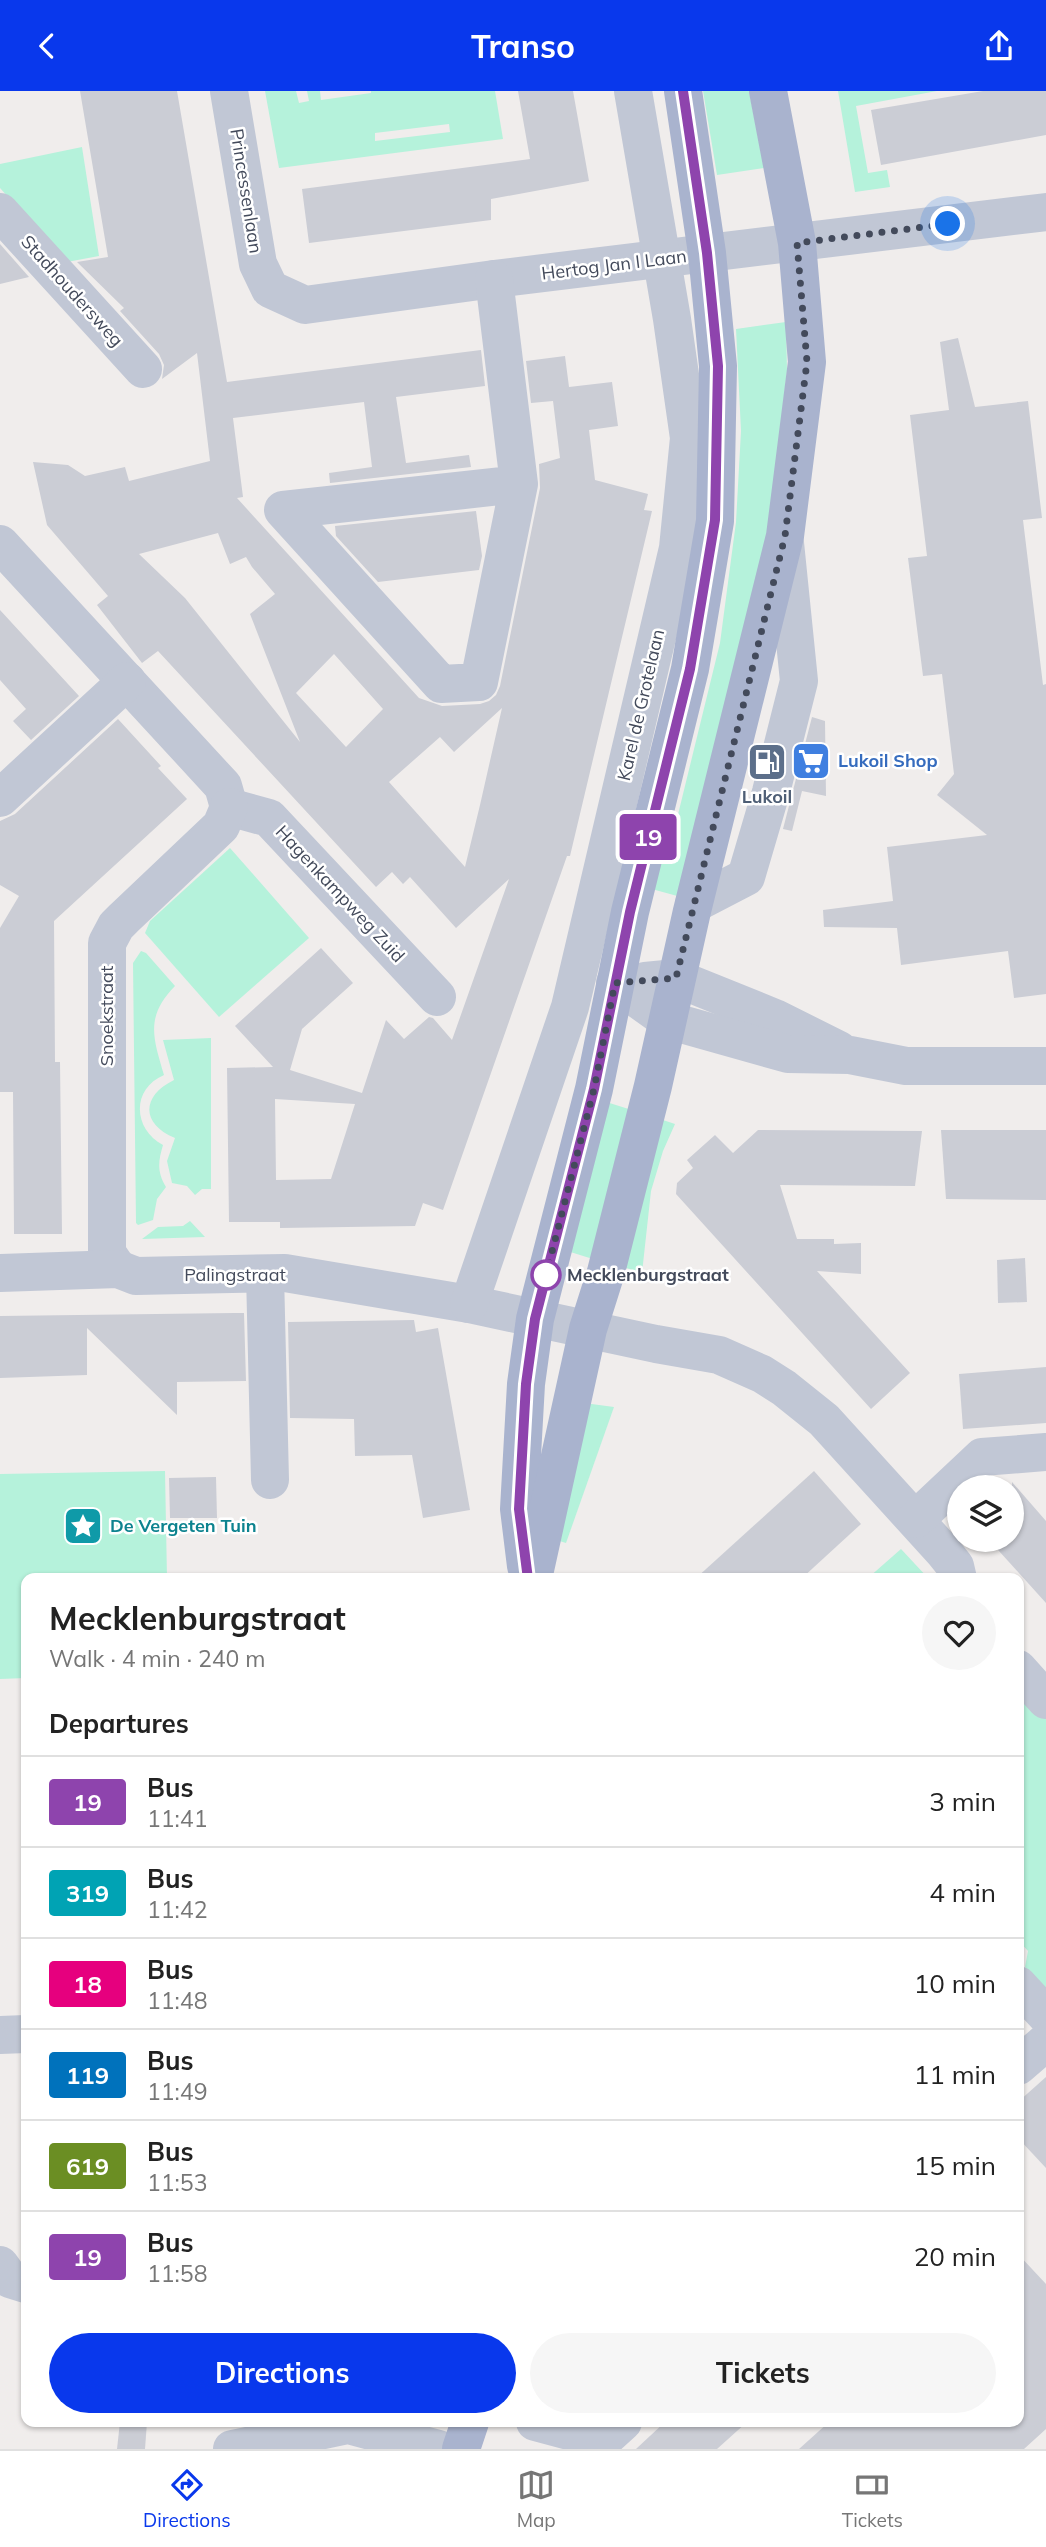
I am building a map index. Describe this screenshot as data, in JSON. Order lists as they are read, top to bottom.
{
  "streets": {
    "street": [
      "Princessenlaan",
      "Hertog Jan I Laan",
      "Stadhoudersweg",
      "Karel de Grotelaan",
      "Hagenkampweg Zuid",
      "Snoekstraat",
      "Palingstraat"
    ]
  },
  "crossings": [
    ["Princessenlaan", "Hertog Jan I Laan"],
    ["Hertog Jan I Laan", "Karel de Grotelaan"],
    ["Karel de Grotelaan", "Palingstraat"],
    ["Hagenkampweg Zuid", "Snoekstraat"],
    ["Snoekstraat", "Palingstraat"]
  ],
  "places": {
    "supermarket": ["Lukoil Shop"],
    "fuel station": ["Lukoil"],
    "other": ["Mecklenburgstraat"],
    "place": ["De Vergeten Tuin"]
  },
  "lines": ["bus line 19"],
  "page": {
    "header": "Transo",
    "on_map": "19",
    "heading": [
      ["Mecklenburgstraat", "Walk · 4 min · 240 m"],
      "Departures"
    ],
    "list": [
      {
        "mark": "19",
        "name": "Bus",
        "note": "11:41",
        "value": "3 min"
      },
      {
        "mark": "319",
        "name": "Bus",
        "note": "11:42",
        "value": "4 min"
      },
      {
        "mark": "18",
        "name": "Bus",
        "note": "11:48",
        "value": "10 min"
      },
      {
        "mark": "119",
        "name": "Bus",
        "note": "11:49",
        "value": "11 min"
      },
      {
        "mark": "619",
        "name": "Bus",
        "note": "11:53",
        "value": "15 min"
      },
      {
        "mark": "19",
        "name": "Bus",
        "note": "11:58",
        "value": "20 min"
      }
    ],
    "buttons": ["Directions", "Tickets"],
    "tabs": ["Directions", "Map", "Tickets"]
  }
}
